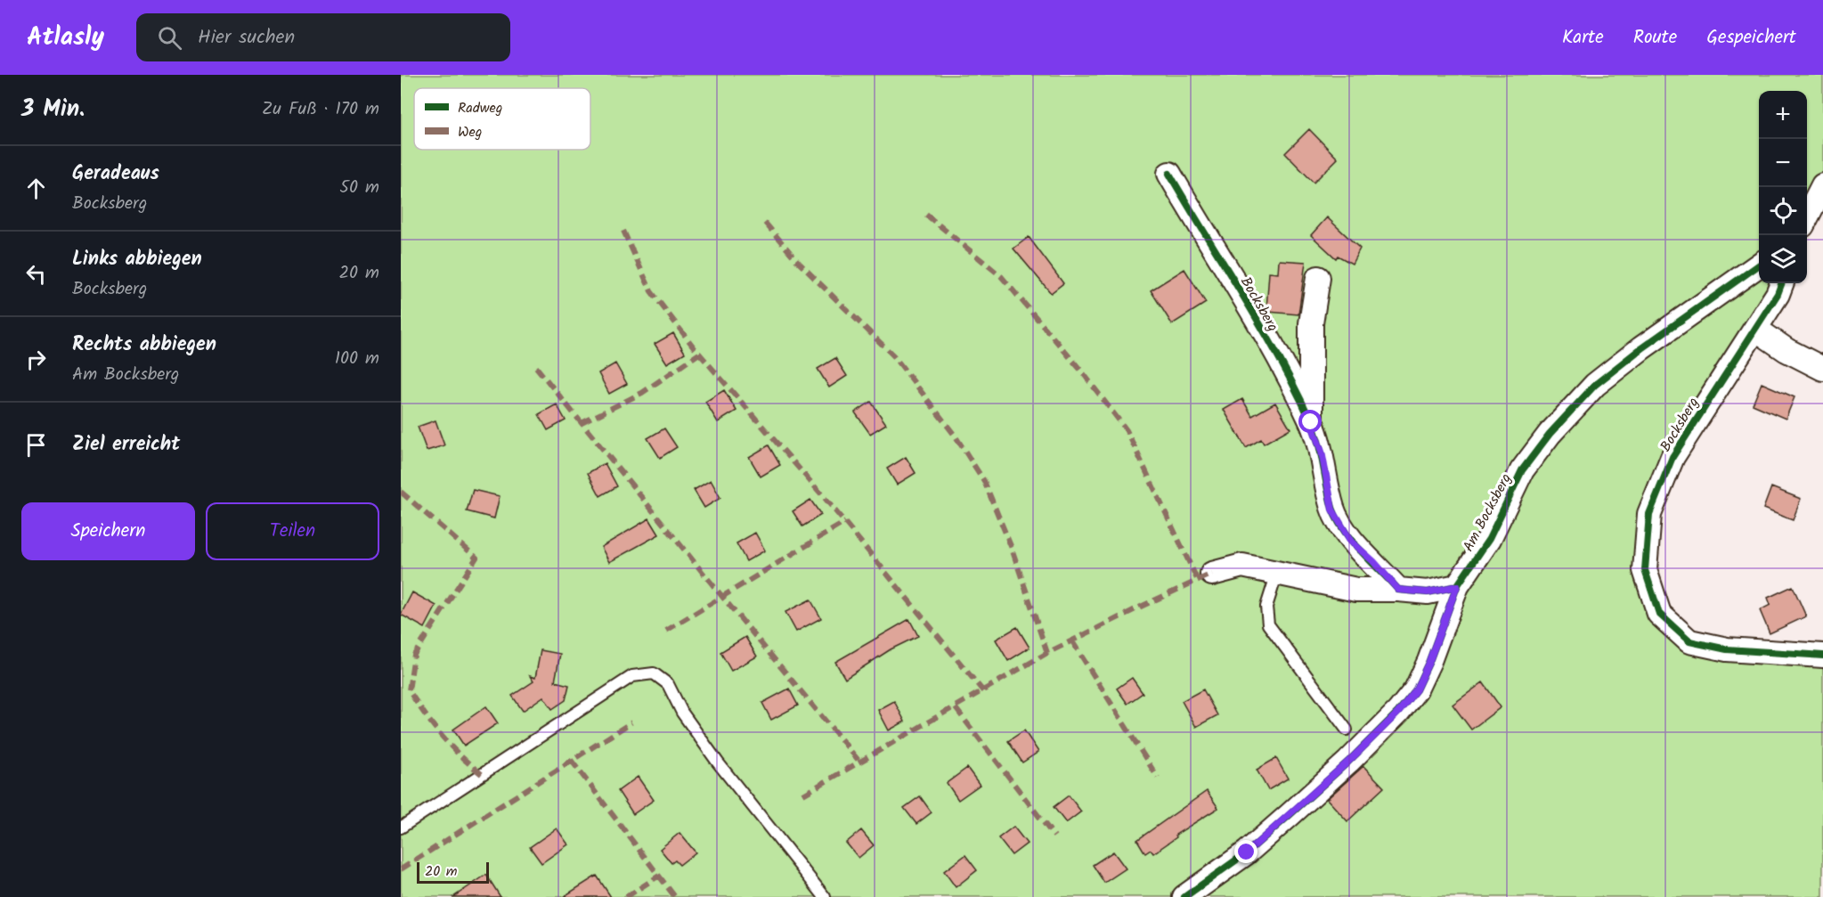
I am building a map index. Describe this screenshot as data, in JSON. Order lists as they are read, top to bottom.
{
  "streets": {
    "street": ["Bocksberg", "Am Bocksberg"]
  },
  "legend": ["Radweg", "Weg"],
  "scale_bar": "20 m",
  "page": {
    "header": "Atlasly",
    "search": "Hier suchen",
    "nav": ["Karte", "Route", "Gespeichert"],
    "heading": ["3 Min.", "Zu Fuß · 170 m"],
    "map_buttons": ["+", "−"],
    "list": [
      ["Geradeaus", "Bocksberg", "50 m"],
      ["Links abbiegen", "Bocksberg", "20 m"],
      ["Rechts abbiegen", "Am Bocksberg", "100 m"],
      "Ziel erreicht"
    ],
    "buttons": ["Speichern", "Teilen"],
    "scale": "20 m"
  }
}
